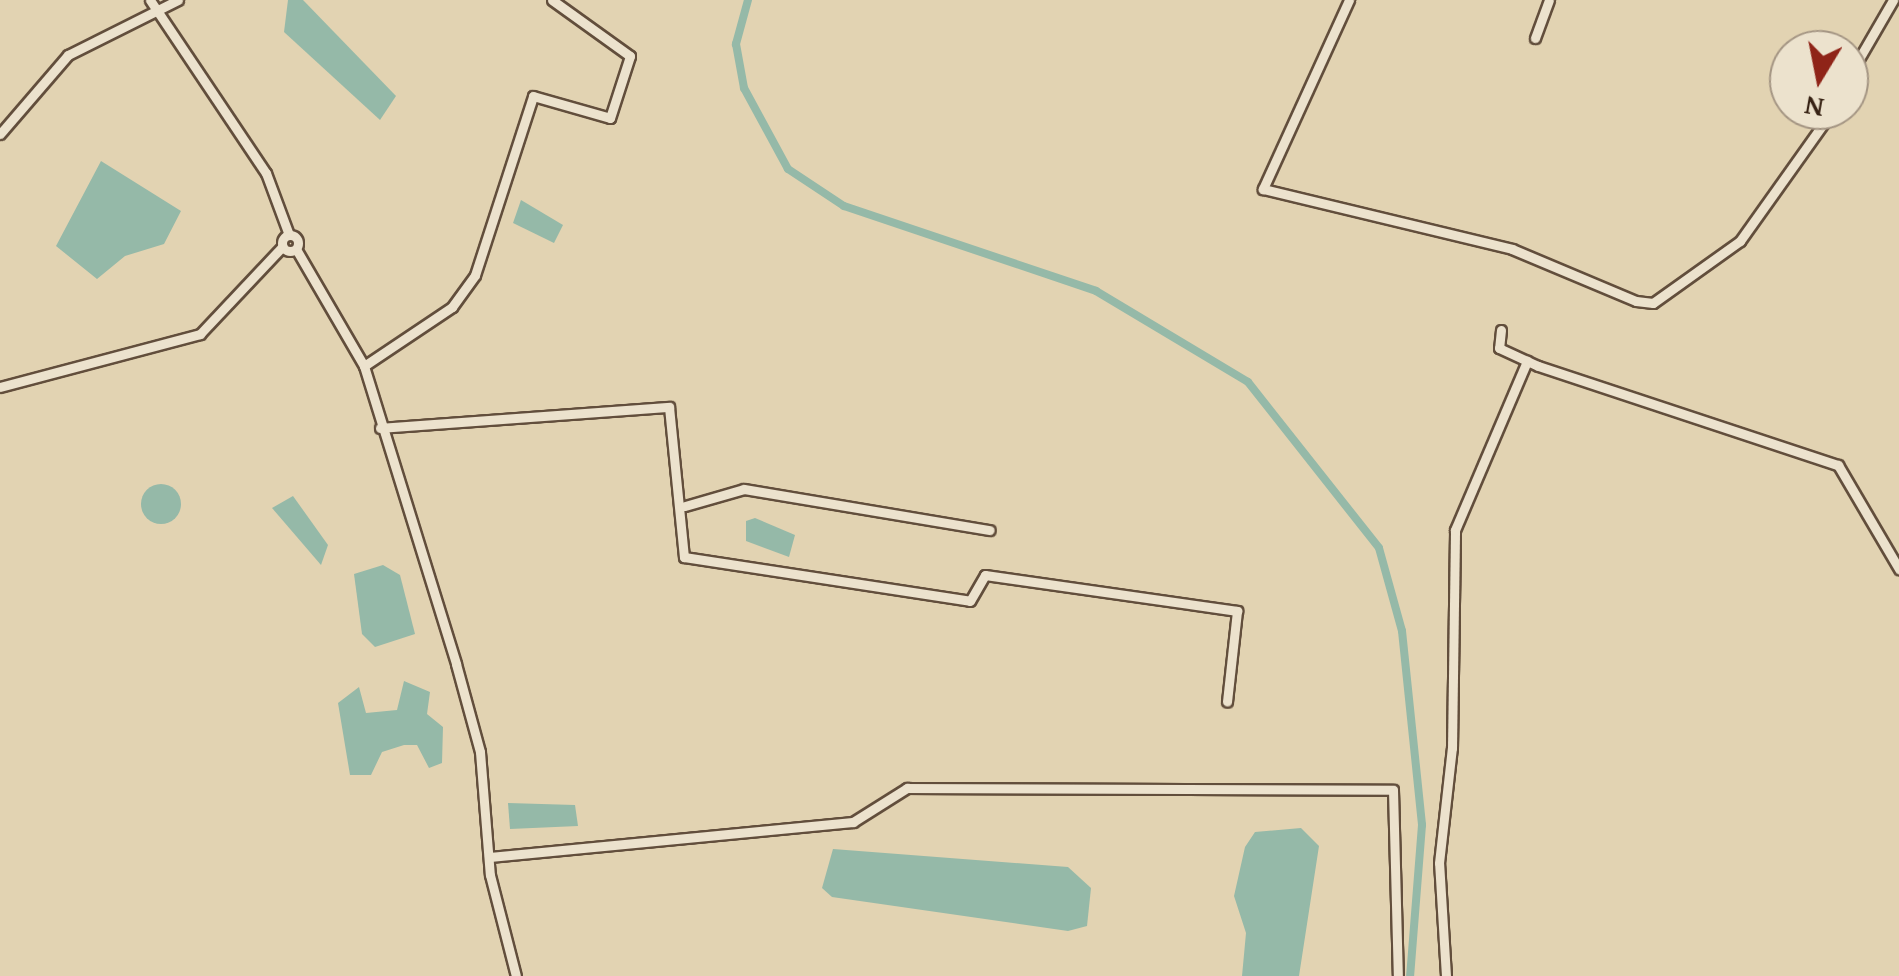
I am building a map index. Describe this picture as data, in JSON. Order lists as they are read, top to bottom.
{
  "north": "bottom"
}
